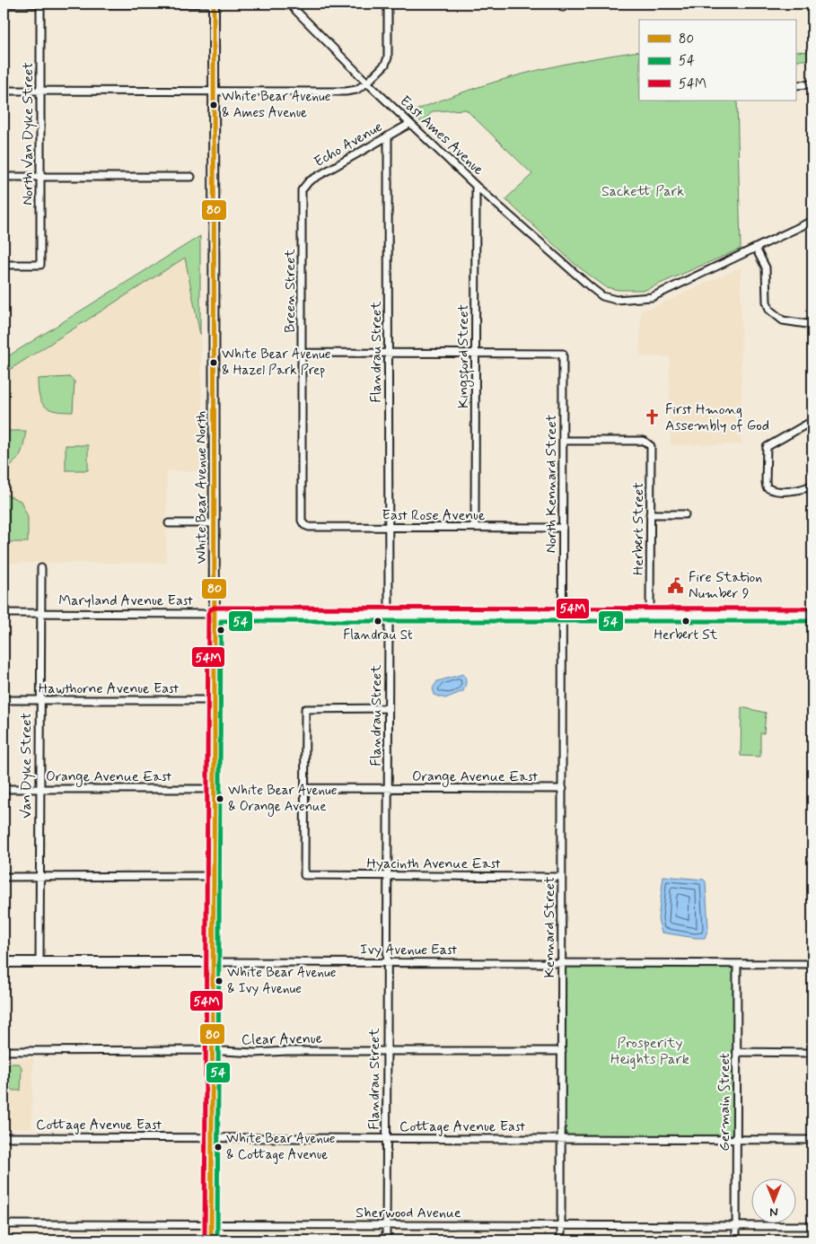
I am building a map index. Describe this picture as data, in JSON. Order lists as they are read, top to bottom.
{
  "streets": {
    "main road": ["White Bear Avenue North", "Maryland Avenue East", "Ivy Avenue East"],
    "street": [
      "North Van Dyke Street",
      "East Ames Avenue",
      "Echo Avenue",
      "Breen Street",
      "Flandrau Street",
      "Kingsford Street",
      "North Kennard Street",
      "East Rose Avenue",
      "Herbert Street",
      "Hawthorne Avenue East",
      "Van Dyke Street",
      "Orange Avenue East",
      "Hyacinth Avenue East",
      "Kennard Street",
      "Clear Avenue",
      "Germain Street",
      "Cottage Avenue East",
      "Sherwood Avenue"
    ]
  },
  "crossings": [
    ["East Ames Avenue", "Echo Avenue"],
    ["East Ames Avenue", "Kingsford Street"],
    ["Echo Avenue", "Breen Street"],
    ["Echo Avenue", "Flandrau Street"],
    ["Breen Street", "East Rose Avenue"],
    ["Flandrau Street", "East Rose Avenue"],
    ["Flandrau Street", "Maryland Avenue East"],
    ["Flandrau Street", "Orange Avenue East"],
    ["Flandrau Street", "Hyacinth Avenue East"],
    ["Flandrau Street", "Ivy Avenue East"],
    ["Flandrau Street", "Clear Avenue"],
    ["Flandrau Street", "Cottage Avenue East"],
    ["Flandrau Street", "Sherwood Avenue"],
    ["Kingsford Street", "North Kennard Street"],
    ["Kingsford Street", "East Rose Avenue"],
    ["North Kennard Street", "East Rose Avenue"],
    ["North Kennard Street", "Herbert Street"],
    ["North Kennard Street", "Maryland Avenue East"],
    ["North Kennard Street", "Kennard Street"],
    ["White Bear Avenue North", "Maryland Avenue East"],
    ["White Bear Avenue North", "Hawthorne Avenue East"],
    ["White Bear Avenue North", "Orange Avenue East"],
    ["White Bear Avenue North", "Ivy Avenue East"],
    ["White Bear Avenue North", "Clear Avenue"],
    ["White Bear Avenue North", "Cottage Avenue East"],
    ["White Bear Avenue North", "Sherwood Avenue"],
    ["Herbert Street", "Maryland Avenue East"],
    ["Maryland Avenue East", "Van Dyke Street"],
    ["Maryland Avenue East", "Kennard Street"],
    ["Hawthorne Avenue East", "Van Dyke Street"],
    ["Van Dyke Street", "Orange Avenue East"],
    ["Van Dyke Street", "Ivy Avenue East"],
    ["Orange Avenue East", "Hyacinth Avenue East"],
    ["Orange Avenue East", "Kennard Street"],
    ["Hyacinth Avenue East", "Kennard Street"],
    ["Kennard Street", "Ivy Avenue East"],
    ["Kennard Street", "Clear Avenue"],
    ["Kennard Street", "Cottage Avenue East"],
    ["Kennard Street", "Sherwood Avenue"],
    ["Ivy Avenue East", "Germain Street"],
    ["Germain Street", "Cottage Avenue East"],
    ["Germain Street", "Sherwood Avenue"]
  ],
  "parks": ["Sackett Park", "Prosperity Heights Park"],
  "places": {
    "other": [
      "White Bear Avenue & Ames Avenue",
      "White Bear Avenue & Hazel Park Prep",
      "Flandrau St",
      "Herbert St",
      "White Bear Avenue & Orange Avenue",
      "White Bear Avenue & Ivy Avenue",
      "White Bear Avenue & Cottage Avenue"
    ],
    "church": ["First Hmong Assembly of God"],
    "public building": ["Fire Station Number 9"]
  },
  "lines": ["transit line 80", "transit line 54M", "transit line 54"],
  "legend": ["80", "54", "54M"],
  "north": "bottom"
}
